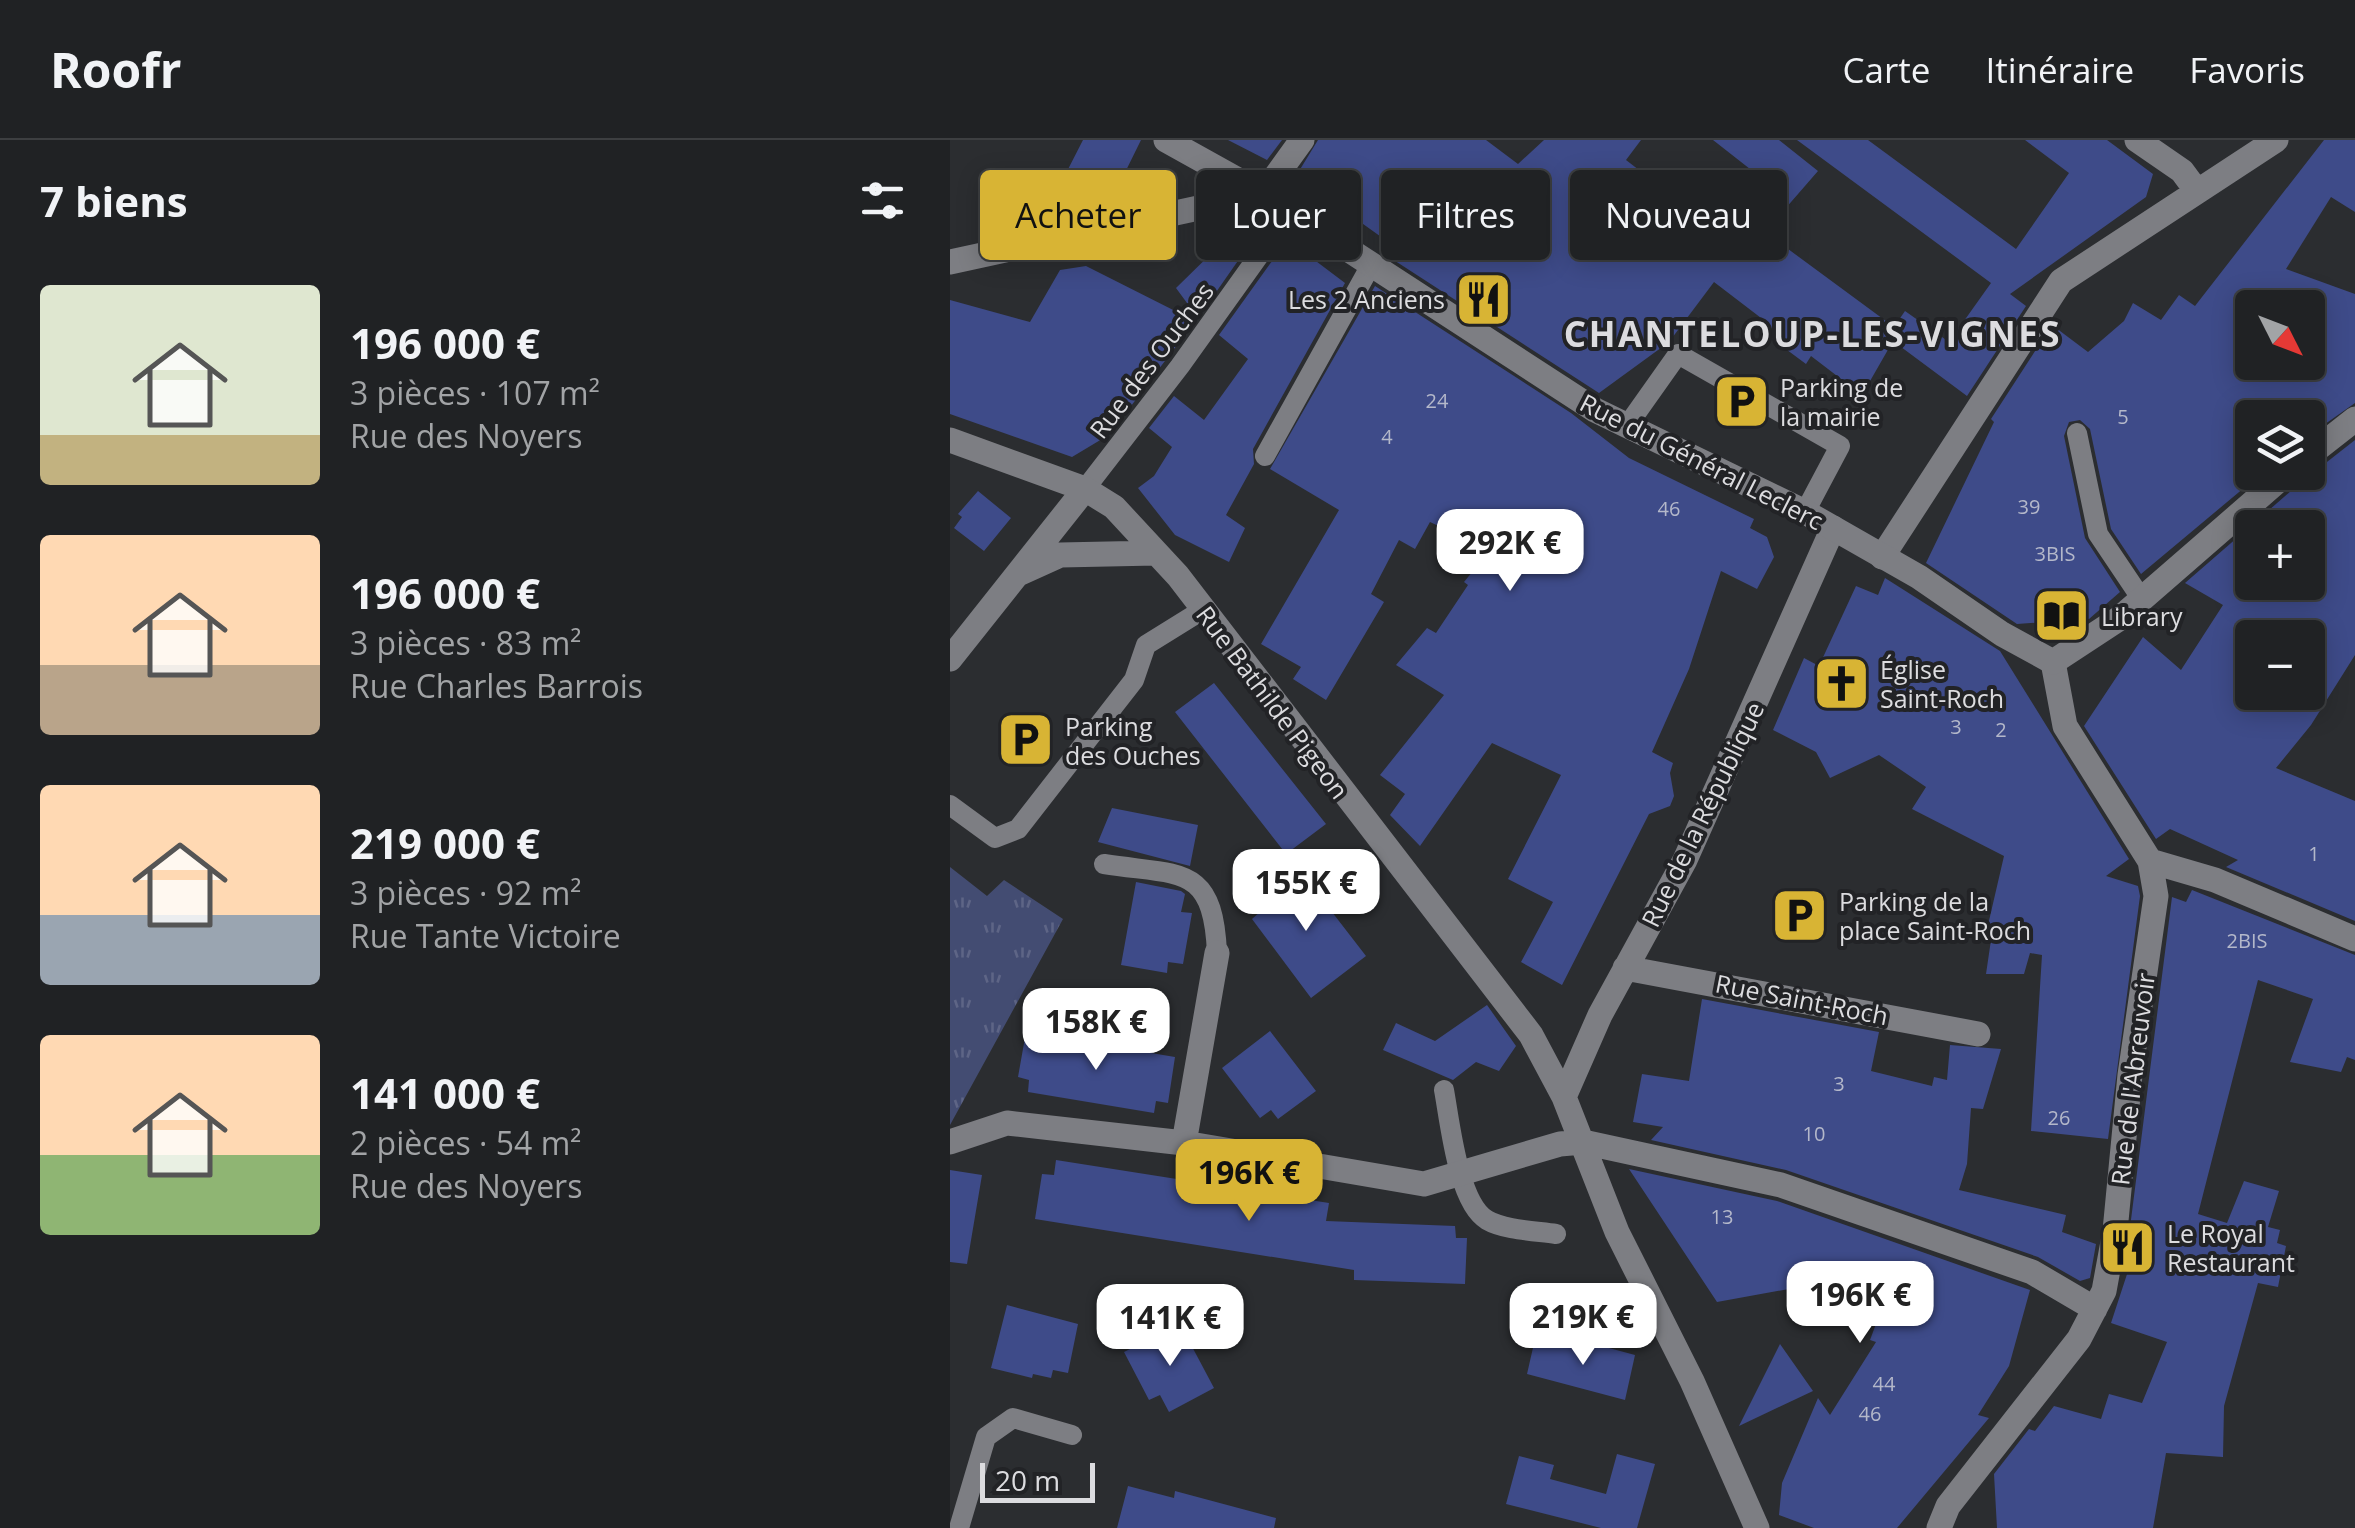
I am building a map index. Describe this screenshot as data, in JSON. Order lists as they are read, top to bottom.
{
  "streets": {
    "street": [
      "Rue du Général Leclerc",
      "Rue Bathilde Pigeon",
      "Rue de la République",
      "Rue Saint-Roch",
      "Rue de l'Abreuvoir"
    ],
    "lane": ["Rue des Ouches"]
  },
  "crossings": [
    ["Rue des Ouches", "Rue Bathilde Pigeon"],
    ["Rue du Général Leclerc", "Rue de la République"],
    ["Rue du Général Leclerc", "Rue de l'Abreuvoir"],
    ["Rue Bathilde Pigeon", "Rue de la République"],
    ["Rue de la République", "Rue Saint-Roch"]
  ],
  "districts": ["CHANTELOUP-LES-VIGNES"],
  "places": {
    "restaurant": ["Les 2 Anciens", "Le Royal Restaurant"],
    "parking": ["Parking de la mairie", "Parking des Ouches", "Parking de la place Saint-Roch"],
    "library": ["Library"],
    "church": ["Église Saint-Roch"]
  },
  "house_numbers": [
    "24",
    "5",
    "4",
    "39",
    "46",
    "3BIS",
    "3",
    "2",
    "1",
    "2BIS",
    "3",
    "26",
    "10",
    "13",
    "44",
    "46"
  ],
  "scale_bar": "20 m",
  "north": "bottom right",
  "page": {
    "header": "Roofr",
    "nav": ["Carte", "Itinéraire", "Favoris"],
    "heading": "7 biens",
    "chip": [
      "Acheter",
      "Louer",
      "Filtres",
      "Nouveau"
    ],
    "list": [
      {
        "name": "196 000 €",
        "note": "3 pièces · 107 m² · Rue des Noyers"
      },
      {
        "name": "196 000 €",
        "note": "3 pièces · 83 m² · Rue Charles Barrois"
      },
      {
        "name": "219 000 €",
        "note": "3 pièces · 92 m² · Rue Tante Victoire"
      },
      {
        "name": "141 000 €",
        "note": "2 pièces · 54 m² · Rue des Noyers"
      }
    ],
    "map_buttons": ["+", "−"],
    "price": [
      "292K €",
      "155K €",
      "158K €",
      "196K €",
      "196K €",
      "219K €",
      "141K €"
    ],
    "scale": "20 m"
  }
}
